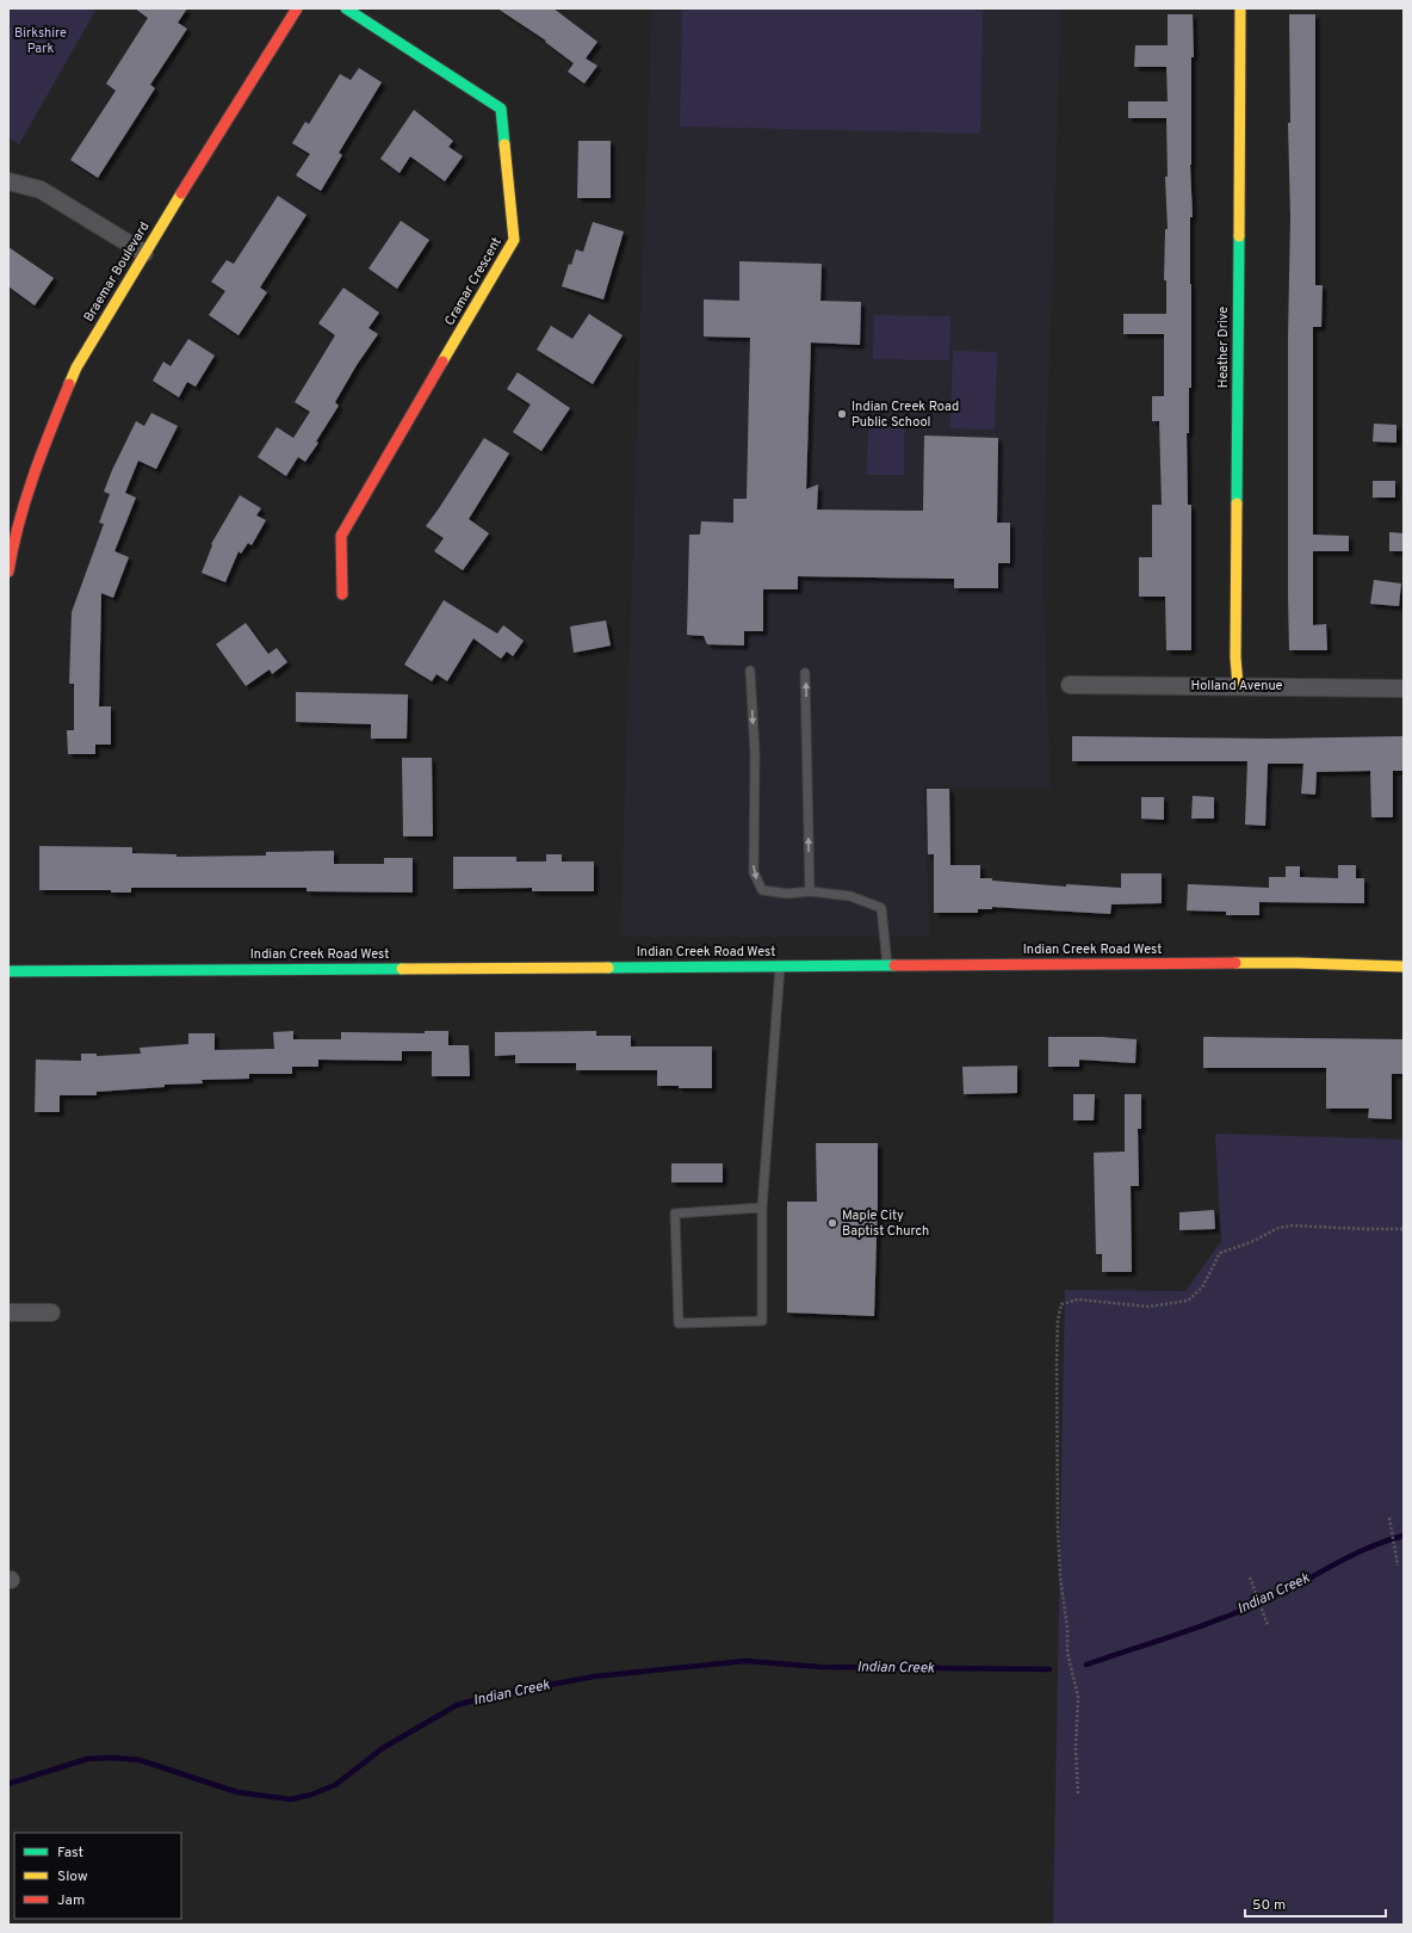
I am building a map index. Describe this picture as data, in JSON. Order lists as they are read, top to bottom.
{
  "streets": {
    "street": [
      "Braemar Boulevard",
      "Cramar Crescent",
      "Heather Drive",
      "Holland Avenue",
      "Indian Creek Road West"
    ]
  },
  "crossings": [
    ["Heather Drive", "Holland Avenue"]
  ],
  "water": ["Indian Creek"],
  "parks": ["Birkshire Park"],
  "places": ["Indian Creek Road Public School", "Maple City Baptist Church"],
  "legend": ["Fast", "Slow", "Jam"],
  "scale_bar": "50 m"
}
